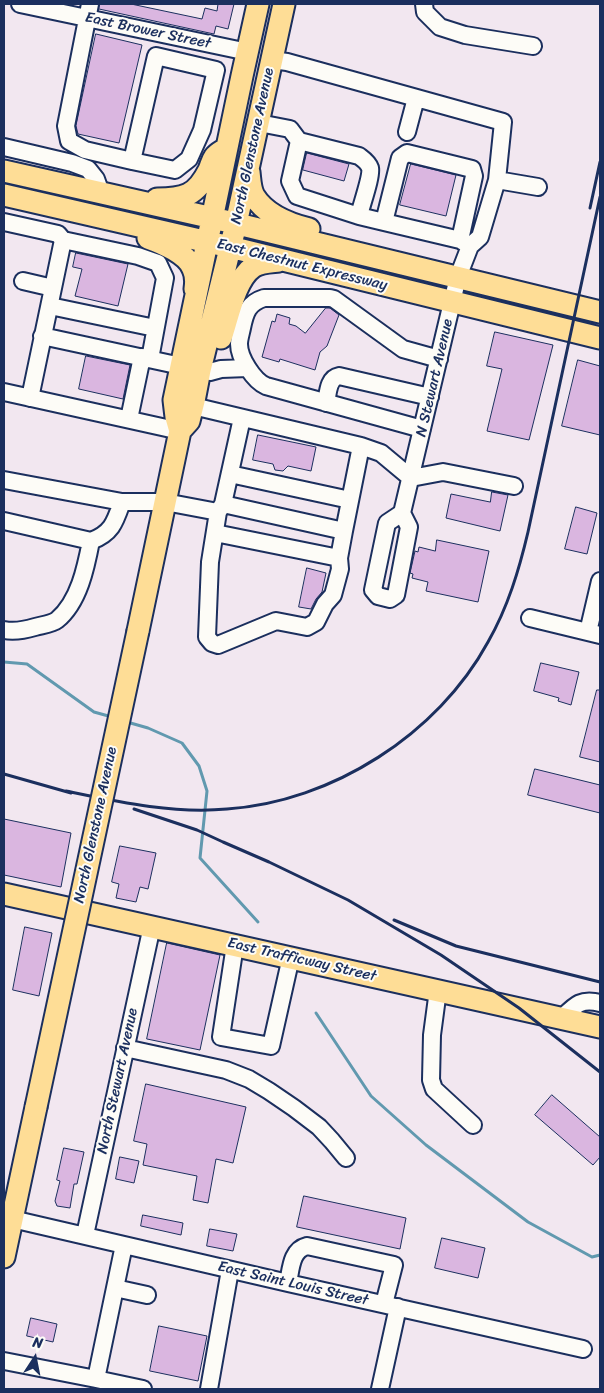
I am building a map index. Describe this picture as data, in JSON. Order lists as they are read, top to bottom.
{
  "streets": {
    "main road": ["North Glenstone Avenue", "East Chestnut Expressway", "East Trafficway Street"],
    "street": [
      "East Brower Street",
      "N Stewart Avenue",
      "North Stewart Avenue",
      "East Saint Louis Street"
    ]
  },
  "crossings": [
    ["East Brower Street", "North Glenstone Avenue"],
    ["North Glenstone Avenue", "East Chestnut Expressway"],
    ["North Glenstone Avenue", "East Saint Louis Street"],
    ["East Chestnut Expressway", "N Stewart Avenue"],
    ["East Trafficway Street", "North Stewart Avenue"],
    ["North Stewart Avenue", "East Saint Louis Street"]
  ],
  "north": "top"
}
